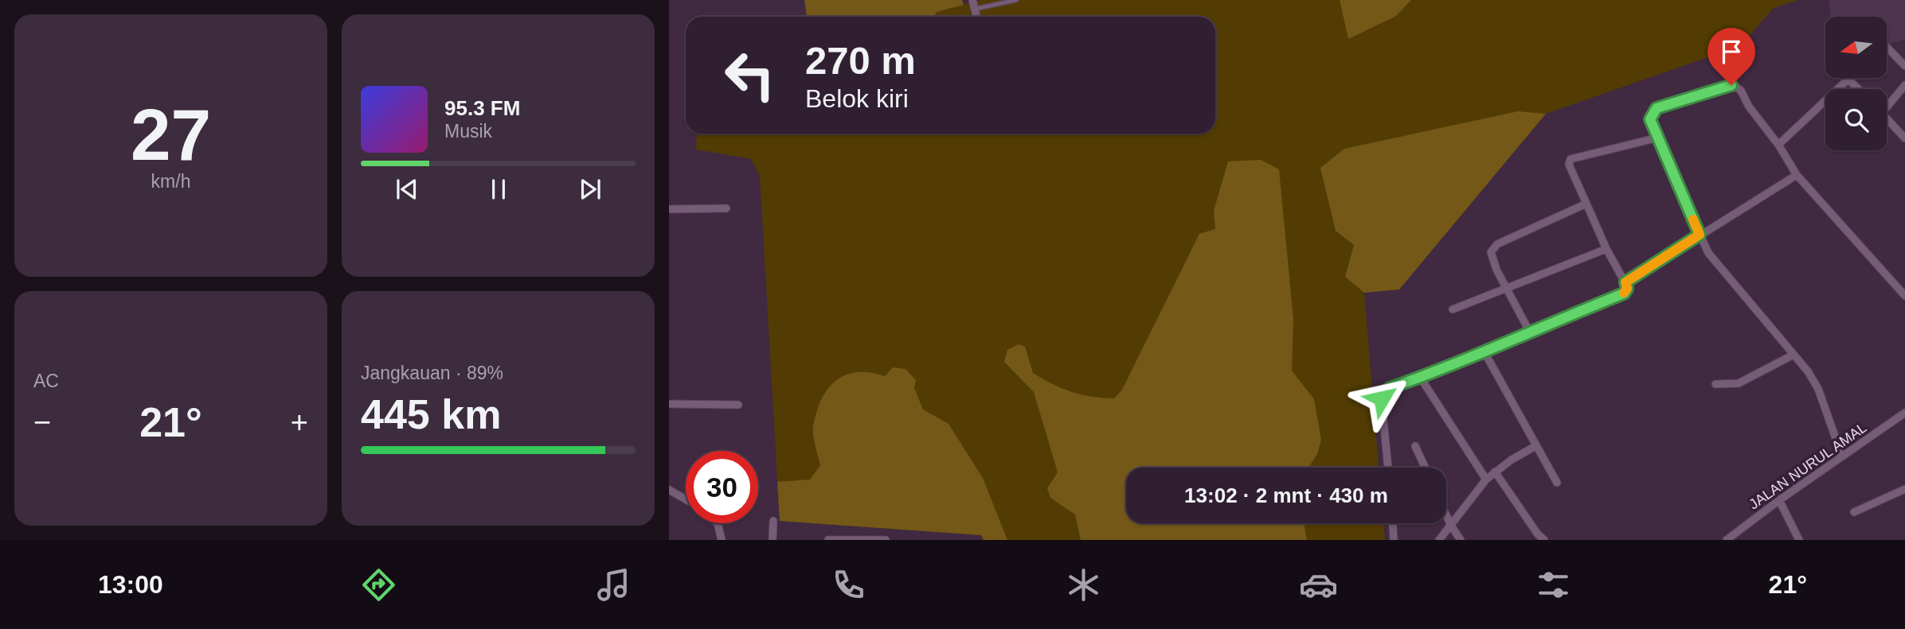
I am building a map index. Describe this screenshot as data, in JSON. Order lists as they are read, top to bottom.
{
  "streets": {
    "street": ["JALAN NURUL AMAL"]
  },
  "north": "left",
  "page": {
    "tile": [
      ["27", "km/h"],
      "AC",
      ["Jangkauan · 89%", "445 km"]
    ],
    "turn": ["270 m", "Belok kiri"],
    "song": ["95.3 FM", "Musik"],
    "heat": ["−", "21°", "+"],
    "limit": "30",
    "trip": "13:02 · 2 mnt · 430 m",
    "tabs": ["13:00", "21°"]
  }
}
